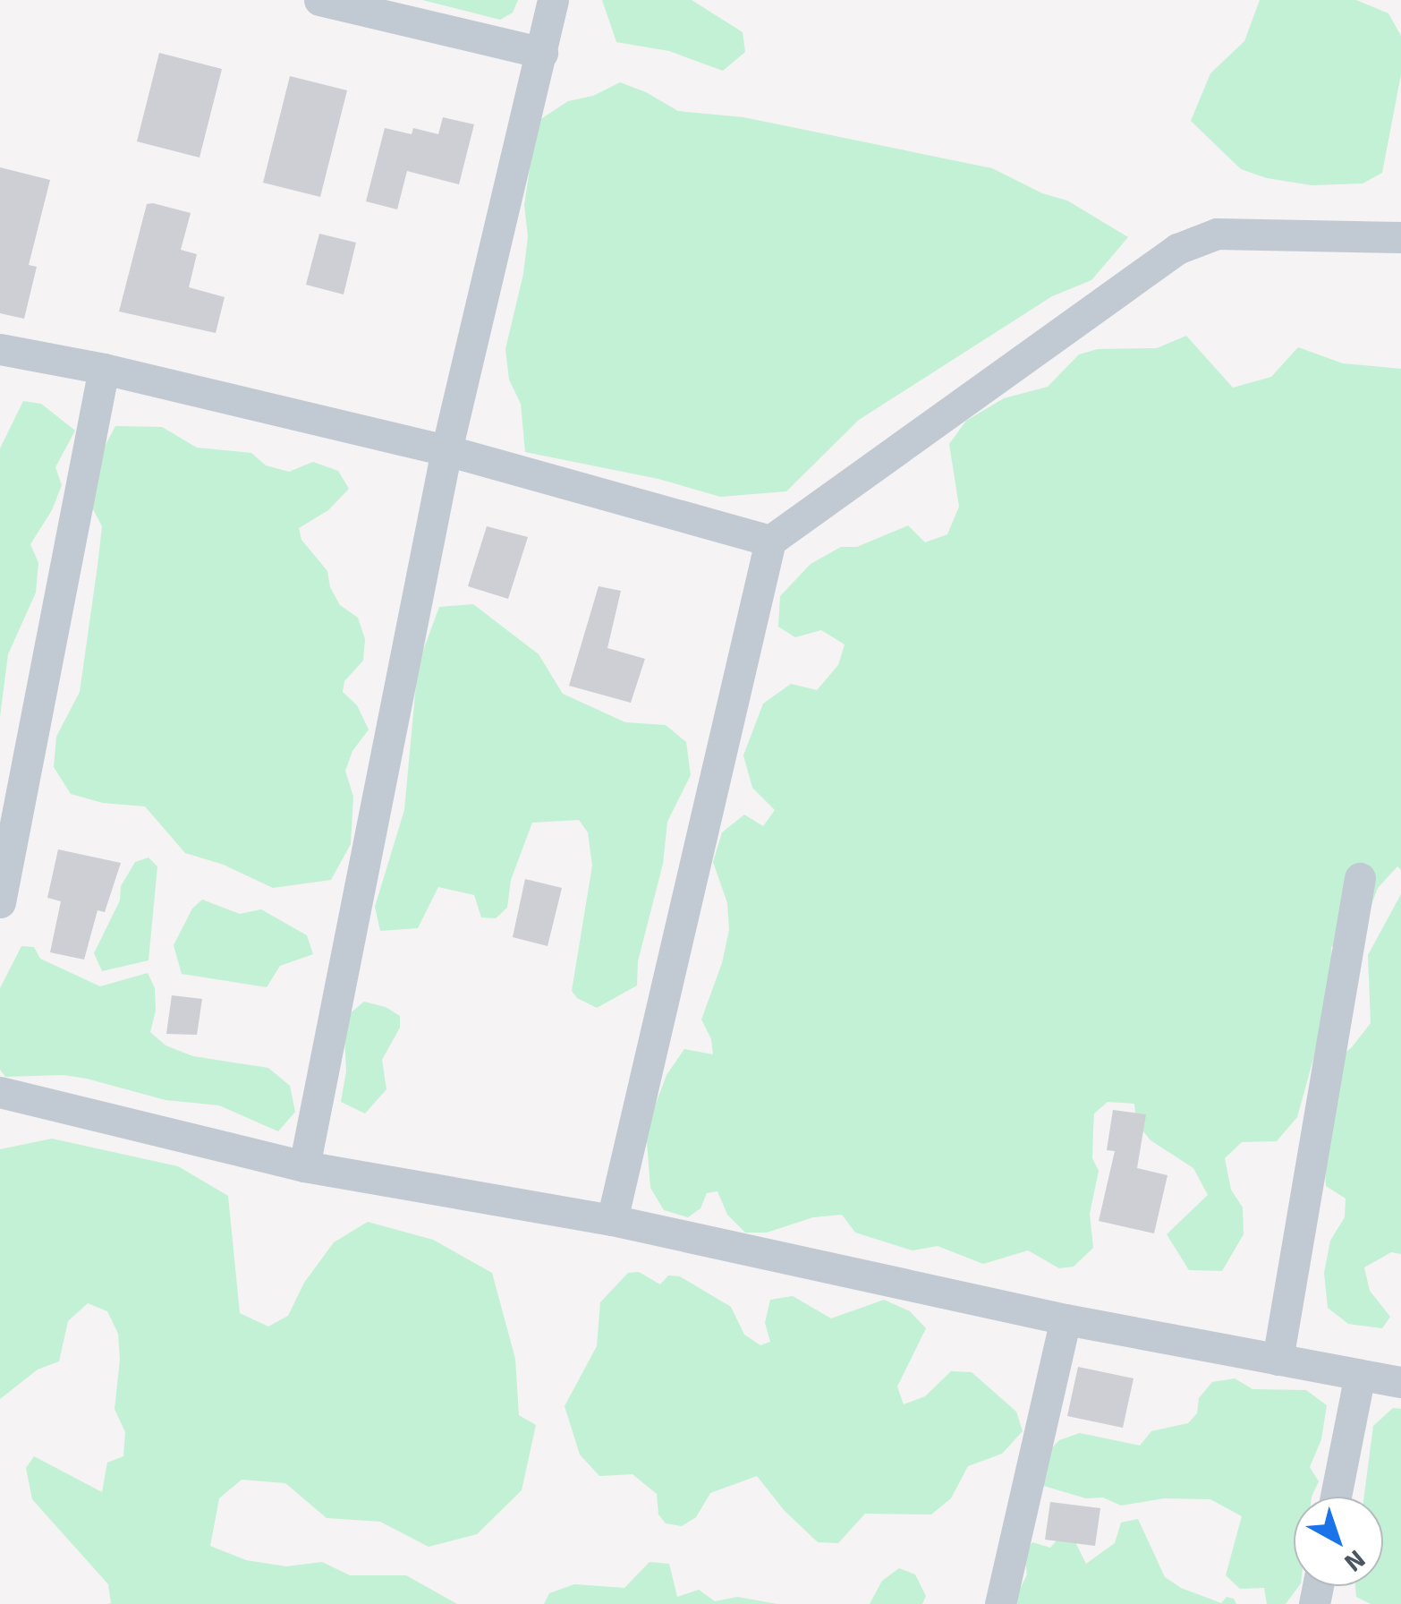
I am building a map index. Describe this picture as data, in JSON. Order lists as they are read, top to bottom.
{
  "north": "bottom right"
}
